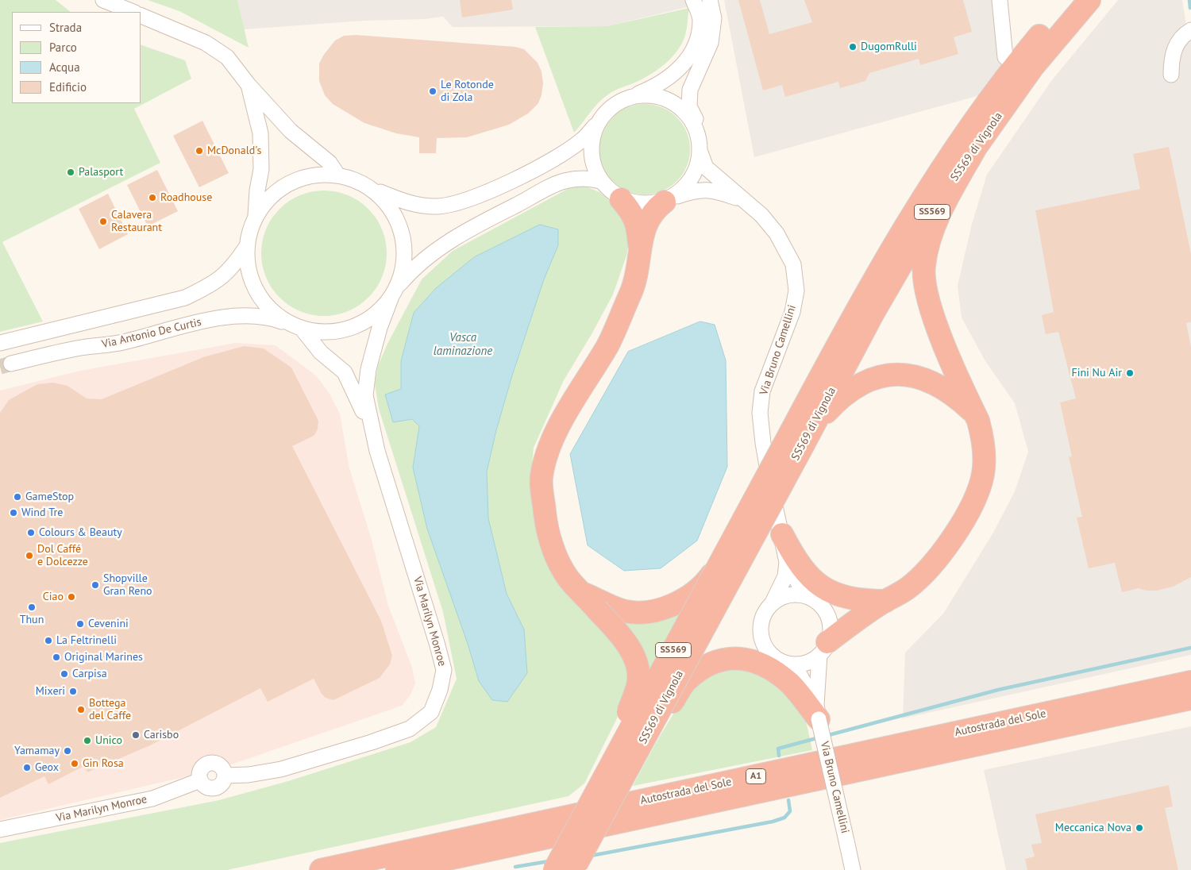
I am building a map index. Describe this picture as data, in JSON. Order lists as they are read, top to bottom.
{
  "streets": {
    "highway": [
      "SS569 di Vignola",
      "SS569",
      "Autostrada del Sole",
      "A1"
    ],
    "street": ["Via Antonio De Curtis", "Via Bruno Camellini", "Via Marilyn Monroe"]
  },
  "crossings": [
    ["Via Antonio De Curtis", "Via Marilyn Monroe"]
  ],
  "water": ["Vasca laminazione"],
  "places": [
    "DugomRulli",
    "Le Rotonde di Zola",
    "McDonald's",
    "Palasport",
    "Roadhouse",
    "Calavera Restaurant",
    "Fini Nu Air",
    "GameStop",
    "Wind Tre",
    "Colours & Beauty",
    "Dol Caffé e Dolcezze",
    "Shopville Gran Reno",
    "Ciao",
    "Thun",
    "Cevenini",
    "La Feltrinelli",
    "Original Marines",
    "Carpisa",
    "Mixeri",
    "Bottega del Caffe",
    "Carisbo",
    "Unico",
    "Yamamay",
    "Gin Rosa",
    "Geox",
    "Meccanica Nova"
  ],
  "legend": [
    "Strada",
    "Parco",
    "Acqua",
    "Edificio"
  ]
}
